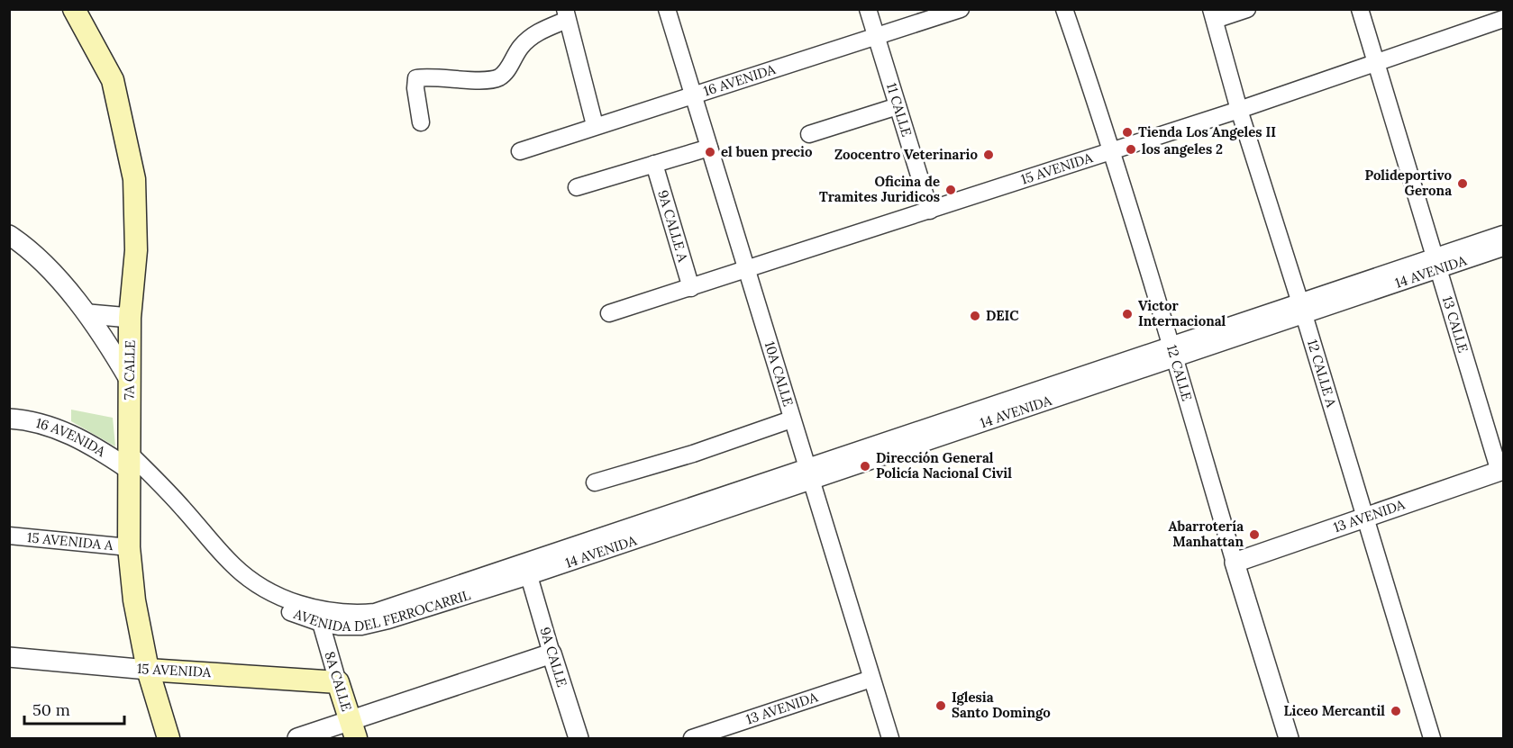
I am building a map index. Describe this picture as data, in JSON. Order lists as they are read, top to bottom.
{
  "streets": {
    "main road": ["15 AVENIDA", "7A CALLE", "8A CALLE"],
    "street": [
      "16 AVENIDA",
      "11 CALLE",
      "9A CALLE A",
      "14 AVENIDA",
      "13 CALLE",
      "12 CALLE",
      "12 CALLE A",
      "10A CALLE",
      "13 AVENIDA",
      "15 AVENIDA A",
      "AVENIDA DEL FERROCARRIL",
      "9A CALLE"
    ]
  },
  "crossings": [
    ["16 AVENIDA", "11 CALLE"],
    ["16 AVENIDA", "7A CALLE"],
    ["16 AVENIDA", "10A CALLE"],
    ["16 AVENIDA", "AVENIDA DEL FERROCARRIL"],
    ["11 CALLE", "15 AVENIDA"],
    ["15 AVENIDA", "9A CALLE A"],
    ["15 AVENIDA", "13 CALLE"],
    ["15 AVENIDA", "7A CALLE"],
    ["15 AVENIDA", "12 CALLE"],
    ["15 AVENIDA", "12 CALLE A"],
    ["15 AVENIDA", "10A CALLE"],
    ["15 AVENIDA", "8A CALLE"],
    ["14 AVENIDA", "13 CALLE"],
    ["14 AVENIDA", "12 CALLE"],
    ["14 AVENIDA", "12 CALLE A"],
    ["14 AVENIDA", "10A CALLE"],
    ["14 AVENIDA", "AVENIDA DEL FERROCARRIL"],
    ["14 AVENIDA", "9A CALLE"],
    ["13 CALLE", "13 AVENIDA"],
    ["7A CALLE", "15 AVENIDA A"],
    ["7A CALLE", "AVENIDA DEL FERROCARRIL"],
    ["12 CALLE", "13 AVENIDA"],
    ["12 CALLE A", "13 AVENIDA"],
    ["10A CALLE", "13 AVENIDA"],
    ["AVENIDA DEL FERROCARRIL", "9A CALLE"],
    ["AVENIDA DEL FERROCARRIL", "8A CALLE"]
  ],
  "places": [
    "Tienda Los Angeles II",
    "los angeles 2",
    "el buen precio",
    "Zoocentro Veterinario",
    "Polideportivo Gerona",
    "Oficina de Tramites Juridicos",
    "Victor Internacional",
    "DEIC",
    "Dirección General Policía Nacional Civil",
    "Abarrotería Manhattan",
    "Iglesia Santo Domingo",
    "Liceo Mercantil"
  ],
  "scale_bar": "50 m"
}
